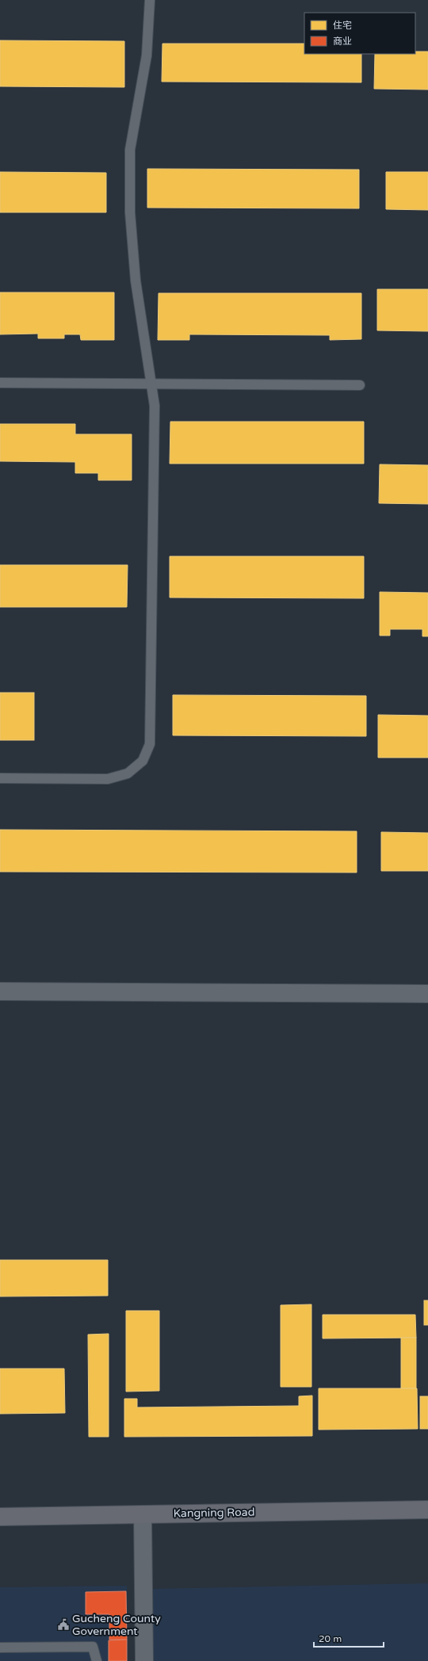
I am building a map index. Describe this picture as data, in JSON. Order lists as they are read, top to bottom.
{
  "streets": {
    "street": ["Kangning Road"]
  },
  "places": {
    "public building": ["Gucheng County Government"]
  },
  "legend": ["住宅", "商业"],
  "scale_bar": "20 m"
}
